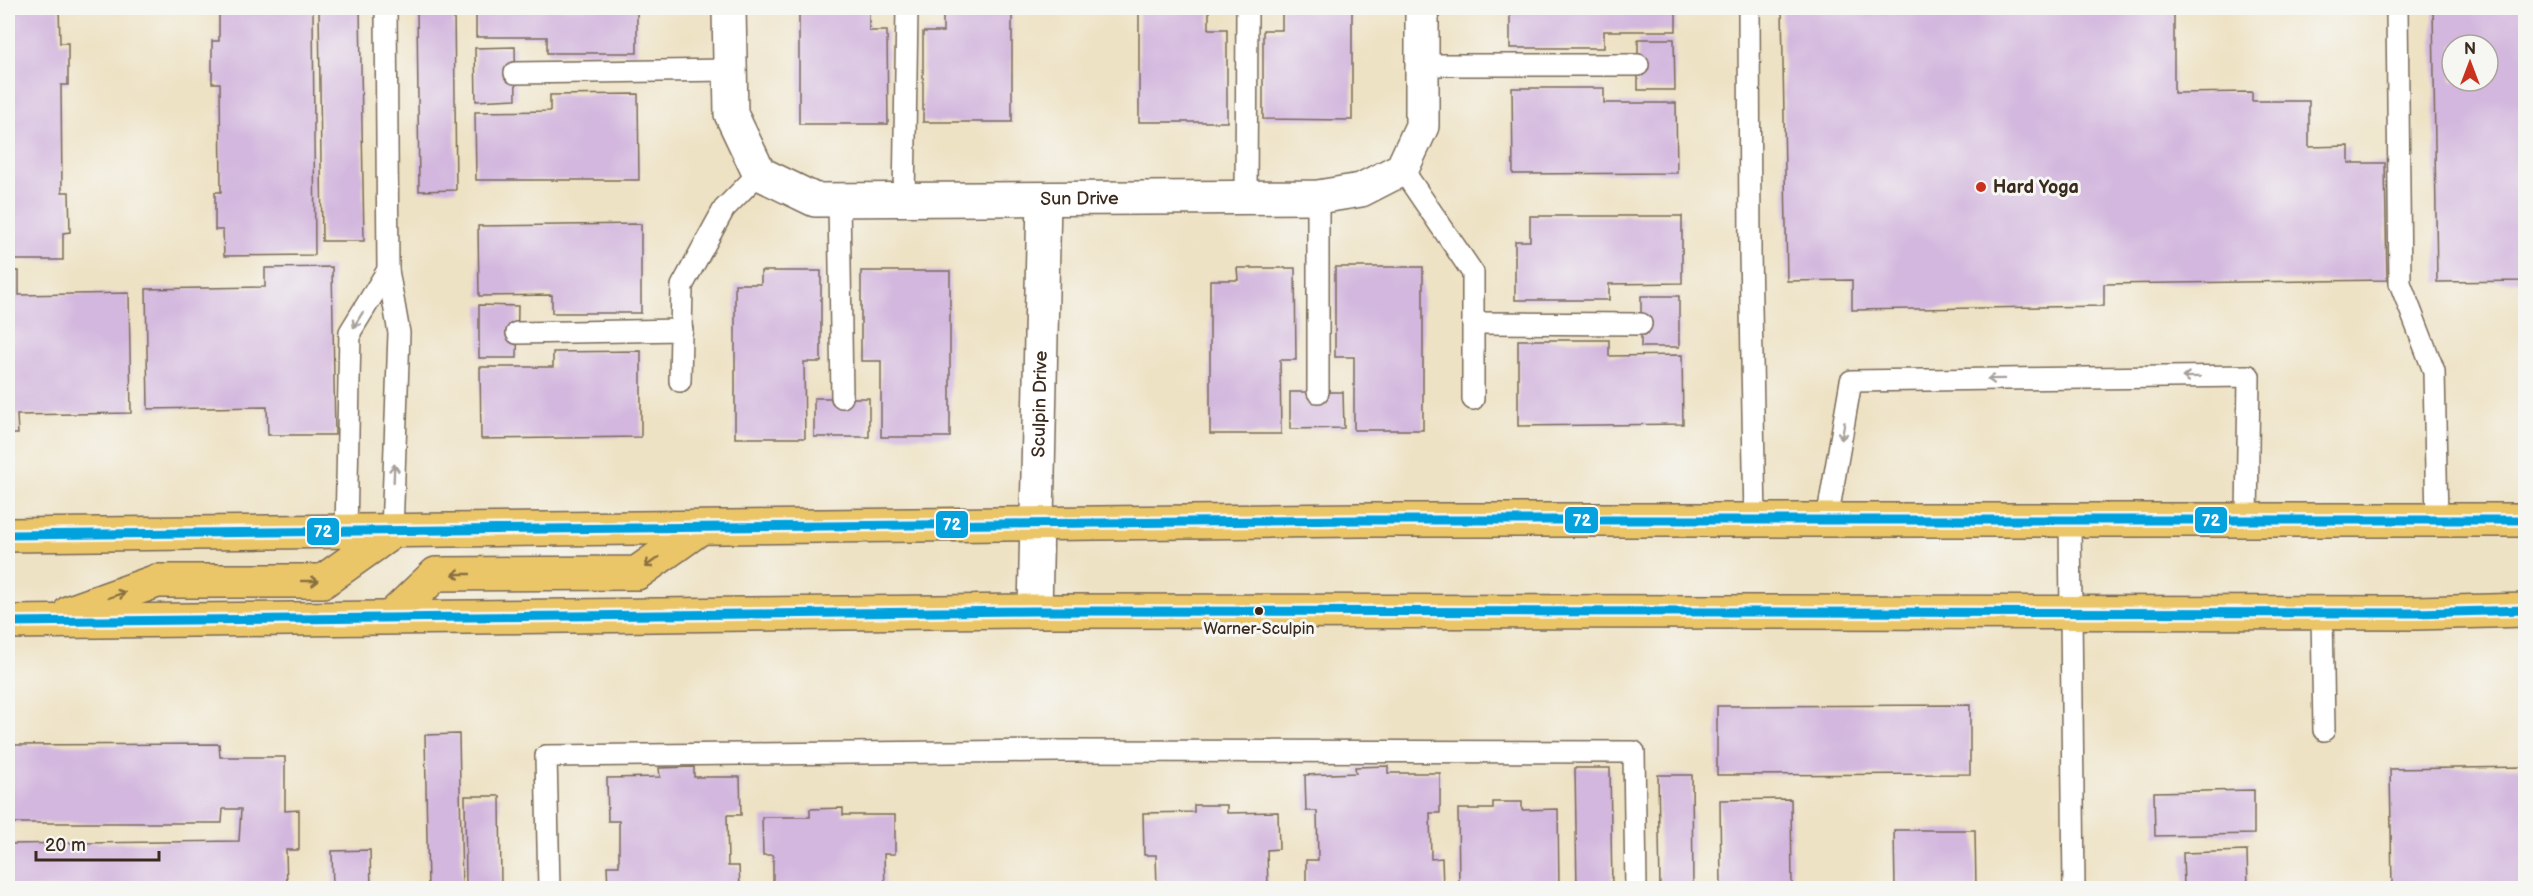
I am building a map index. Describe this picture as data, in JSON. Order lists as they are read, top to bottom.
{
  "streets": {
    "street": ["Sun Drive", "Sculpin Drive"]
  },
  "crossings": [
    ["Sun Drive", "Sculpin Drive"]
  ],
  "places": ["Hard Yoga", "Warner-Sculpin"],
  "lines": ["transit line 72"],
  "scale_bar": "20 m",
  "north": "top"
}
